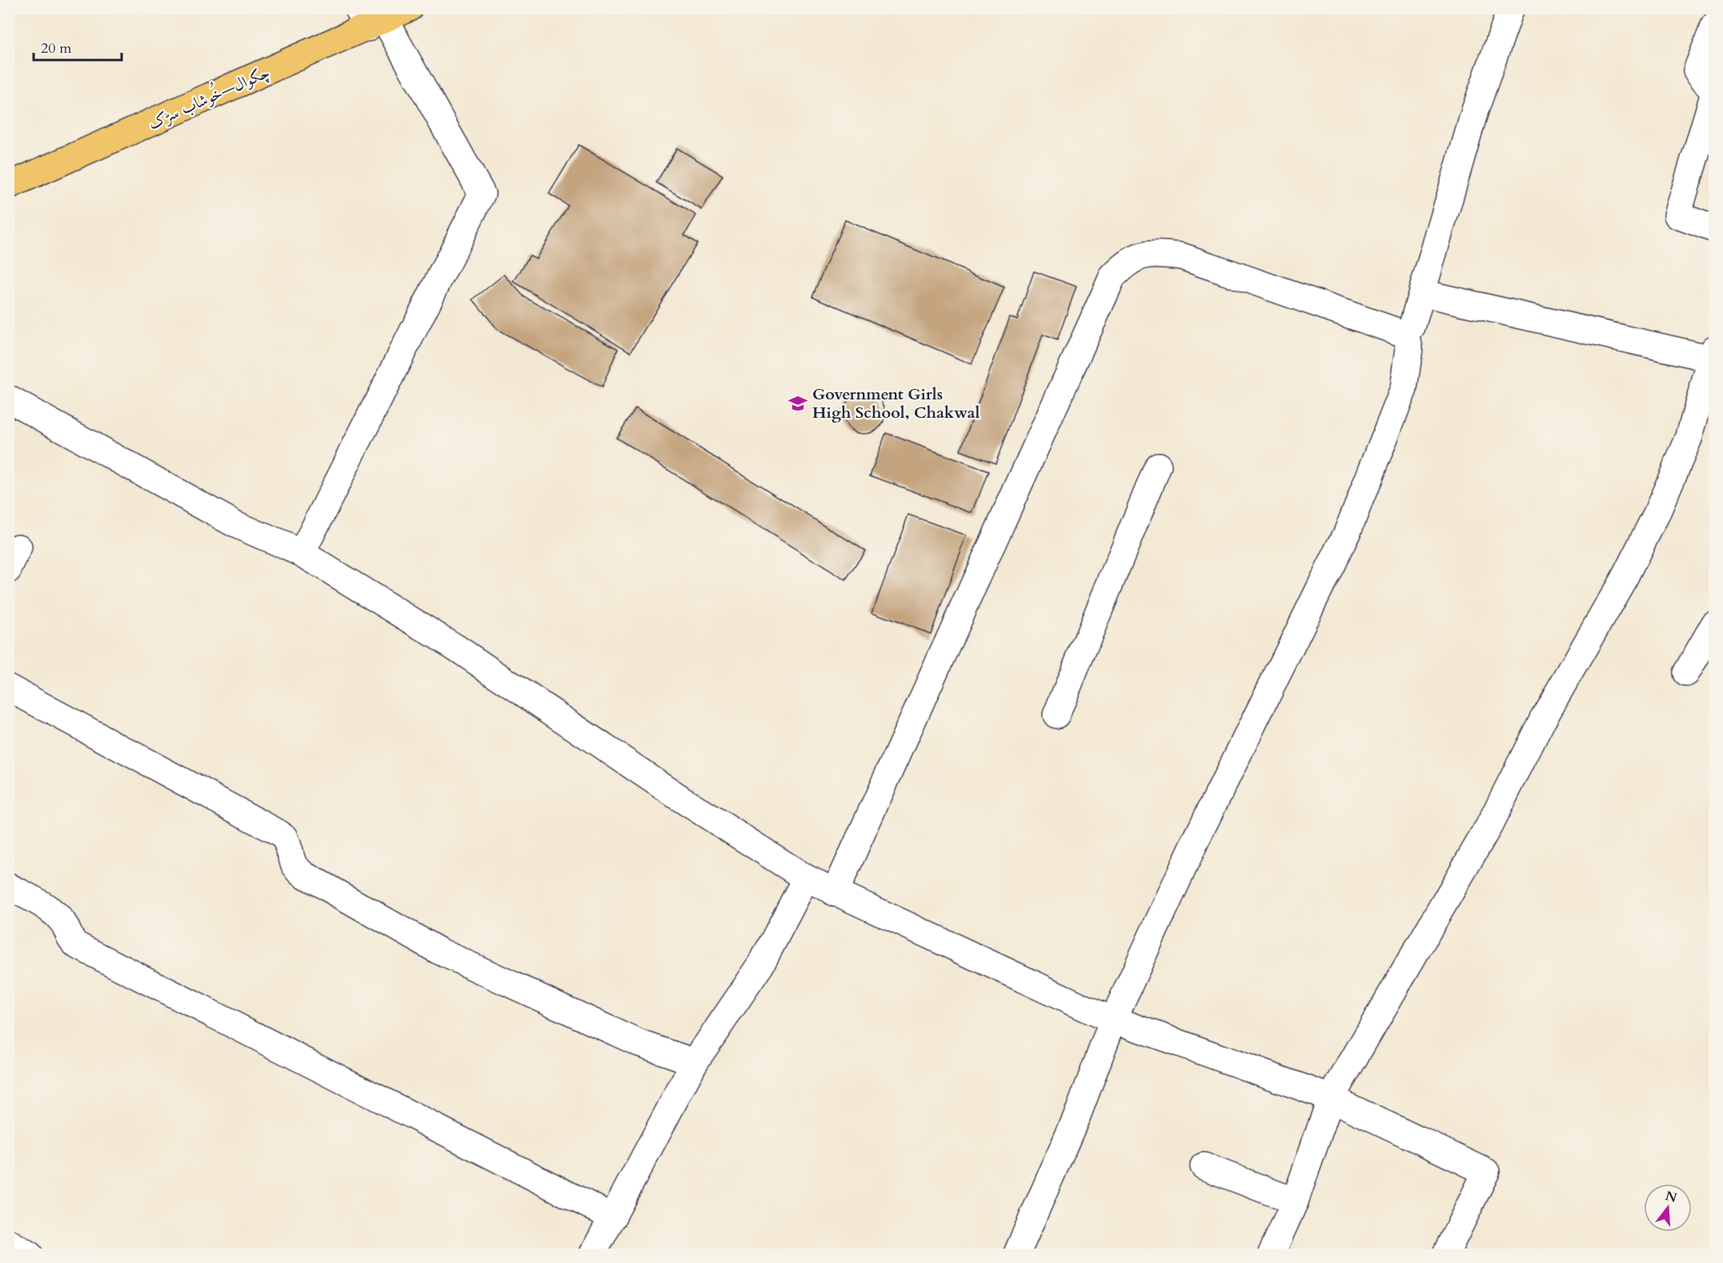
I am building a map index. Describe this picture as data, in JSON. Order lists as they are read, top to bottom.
{
  "streets": {
    "highway": ["چکوال—خُوشاب سڑک"]
  },
  "places": {
    "school or university": ["Government Girls High School, Chakwal"]
  },
  "scale_bar": "20 m",
  "north": "top"
}
